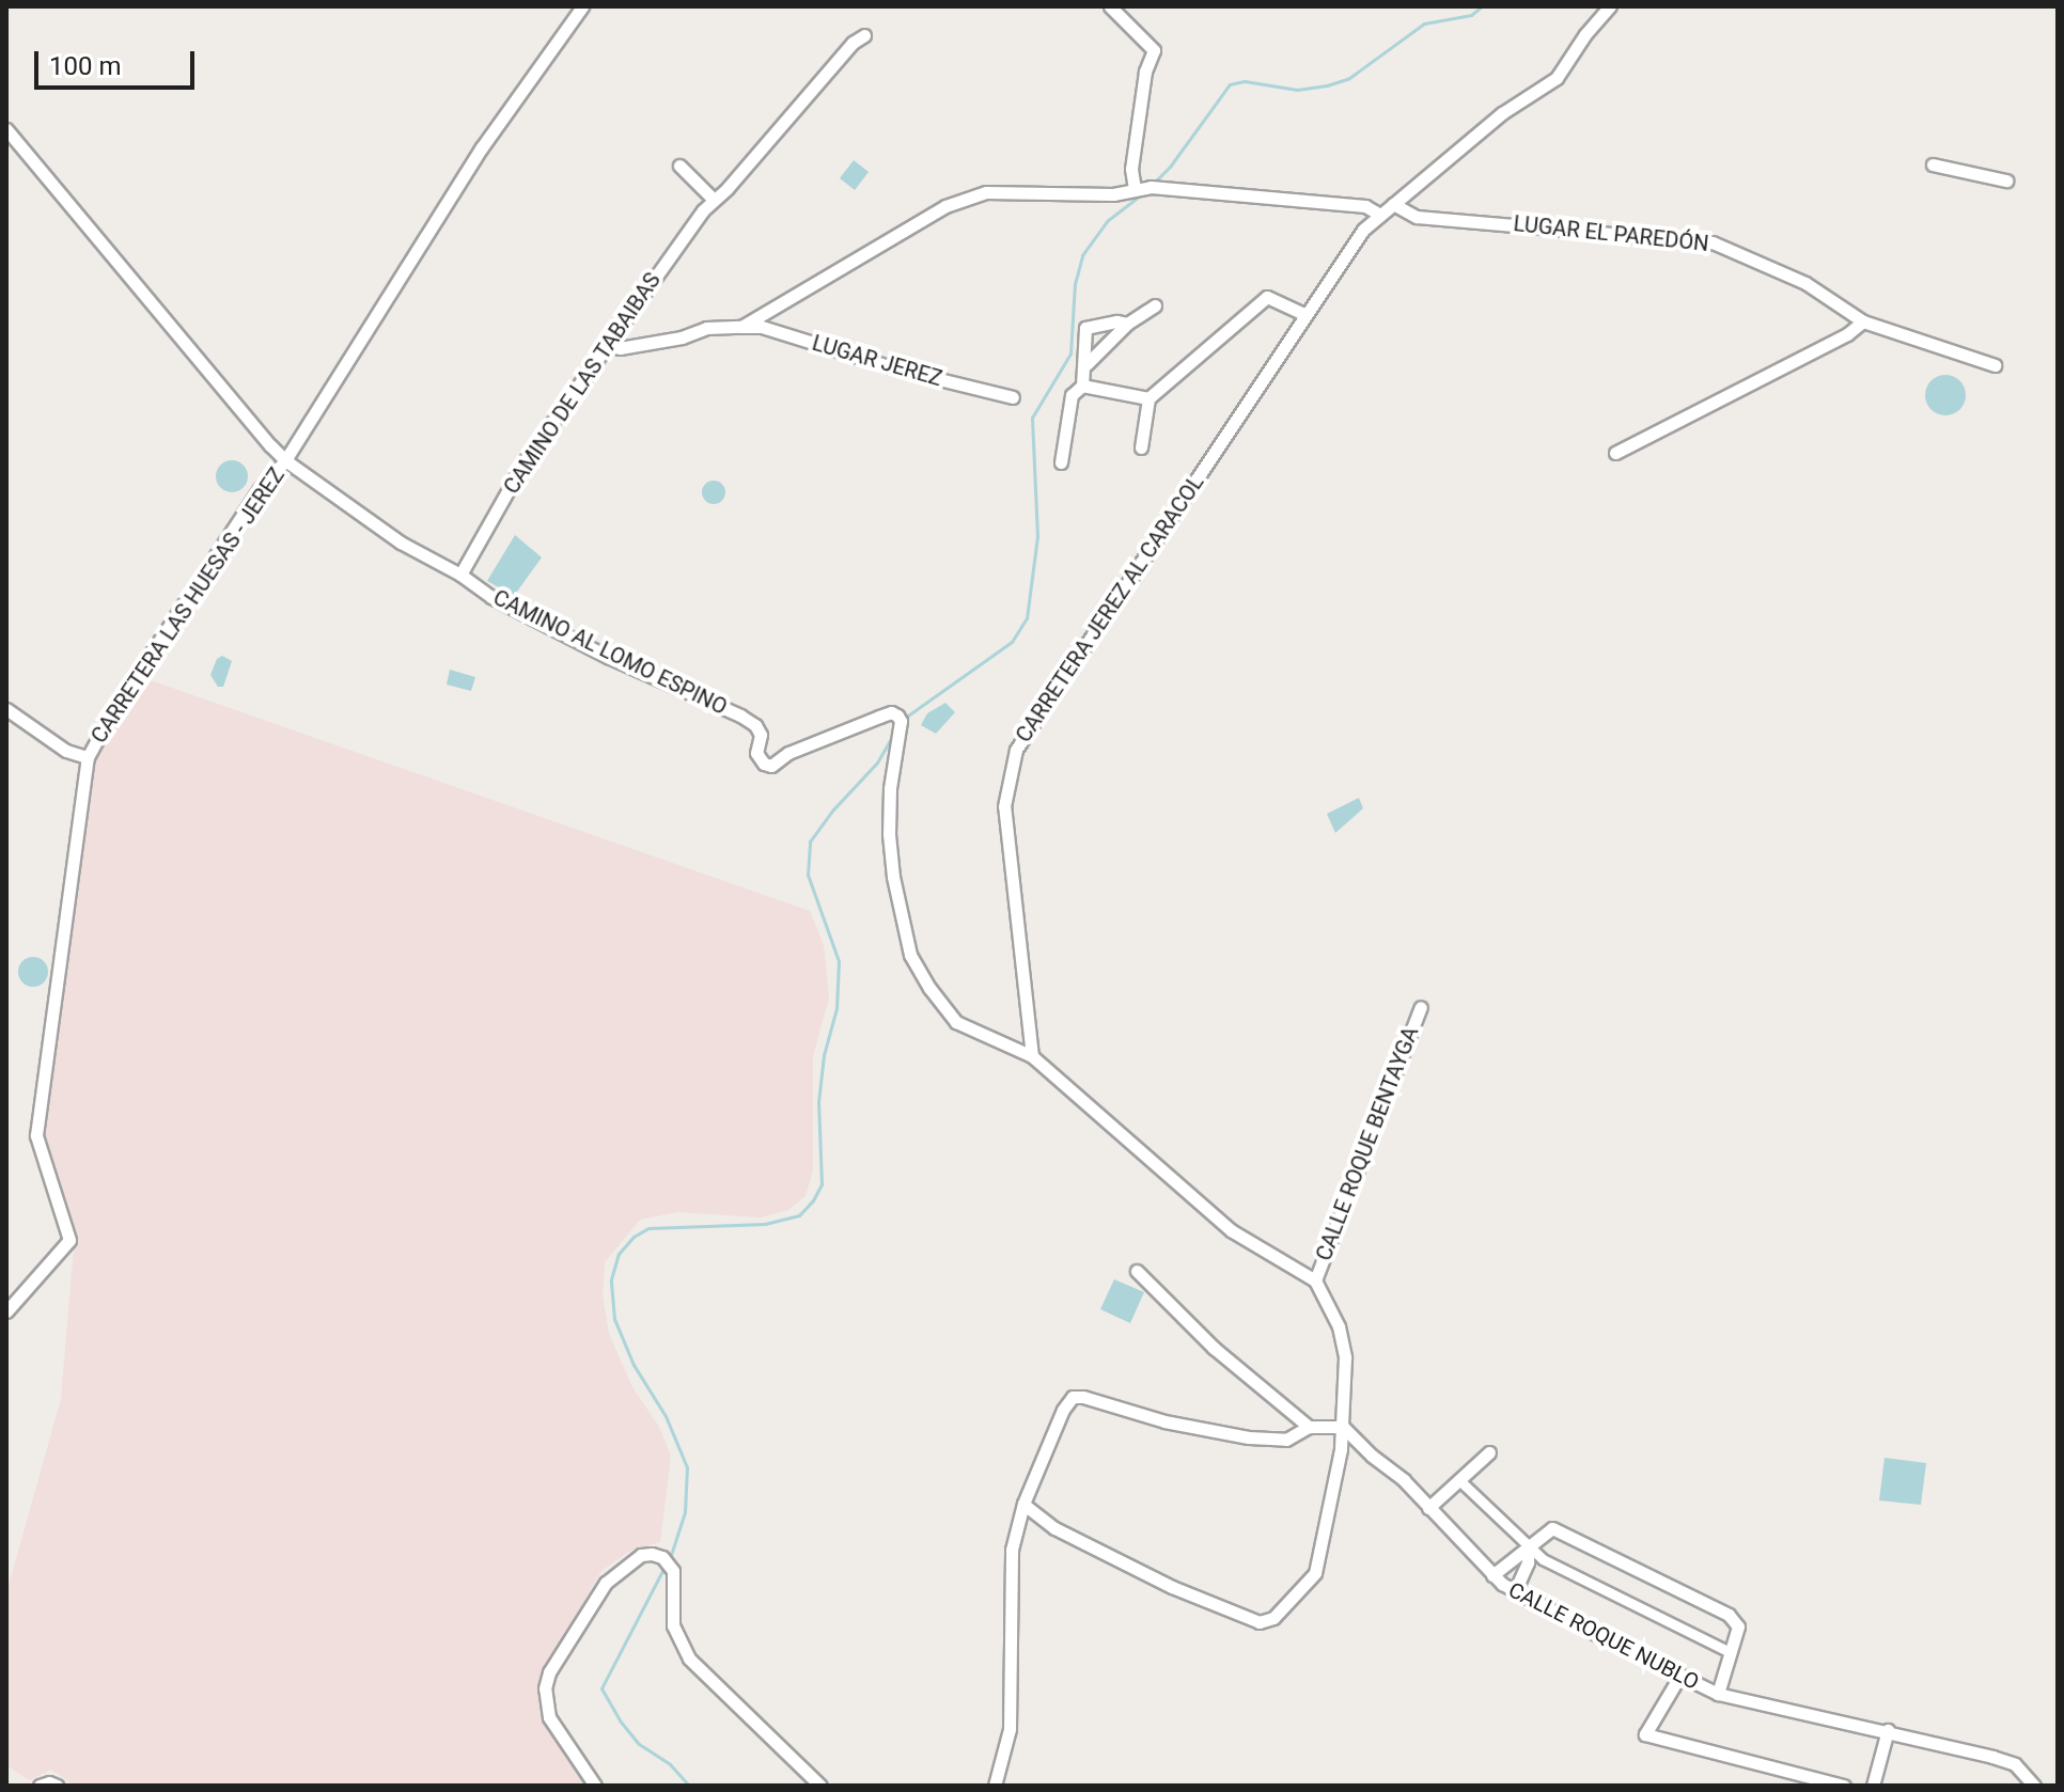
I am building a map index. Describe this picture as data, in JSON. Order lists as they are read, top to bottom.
{
  "streets": {
    "street": [
      "LUGAR EL PAREDÓN",
      "LUGAR JEREZ",
      "CAMINO DE LAS TABAIBAS",
      "CARRETERA LAS HUESAS - JEREZ",
      "CARRETERA JEREZ AL CARACOL",
      "CAMINO AL LOMO ESPINO",
      "CALLE ROQUE BENTAYGA",
      "CALLE ROQUE NUBLO"
    ]
  },
  "crossings": [
    ["LUGAR EL PAREDÓN", "CARRETERA JEREZ AL CARACOL"],
    ["CAMINO DE LAS TABAIBAS", "CAMINO AL LOMO ESPINO"],
    ["CARRETERA LAS HUESAS - JEREZ", "CAMINO AL LOMO ESPINO"],
    ["CARRETERA JEREZ AL CARACOL", "CAMINO AL LOMO ESPINO"]
  ],
  "scale_bar": "100 m"
}
